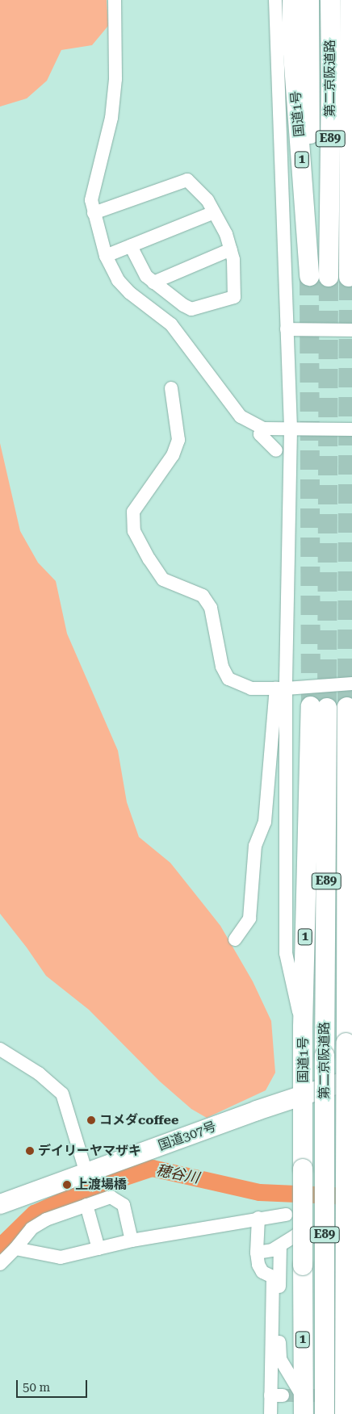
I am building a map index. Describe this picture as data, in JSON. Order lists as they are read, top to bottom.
{
  "streets": {
    "highway": [
      "第二京阪道路",
      "国道1号",
      "E89",
      "1",
      "国道307号"
    ]
  },
  "crossings": [
    ["第二京阪道路", "国道1号"],
    ["国道1号", "国道307号"]
  ],
  "water": ["穂谷川"],
  "places": ["コメダcoffee", "デイリーヤマザキ", "上渡場橋"],
  "scale_bar": "50 m"
}
